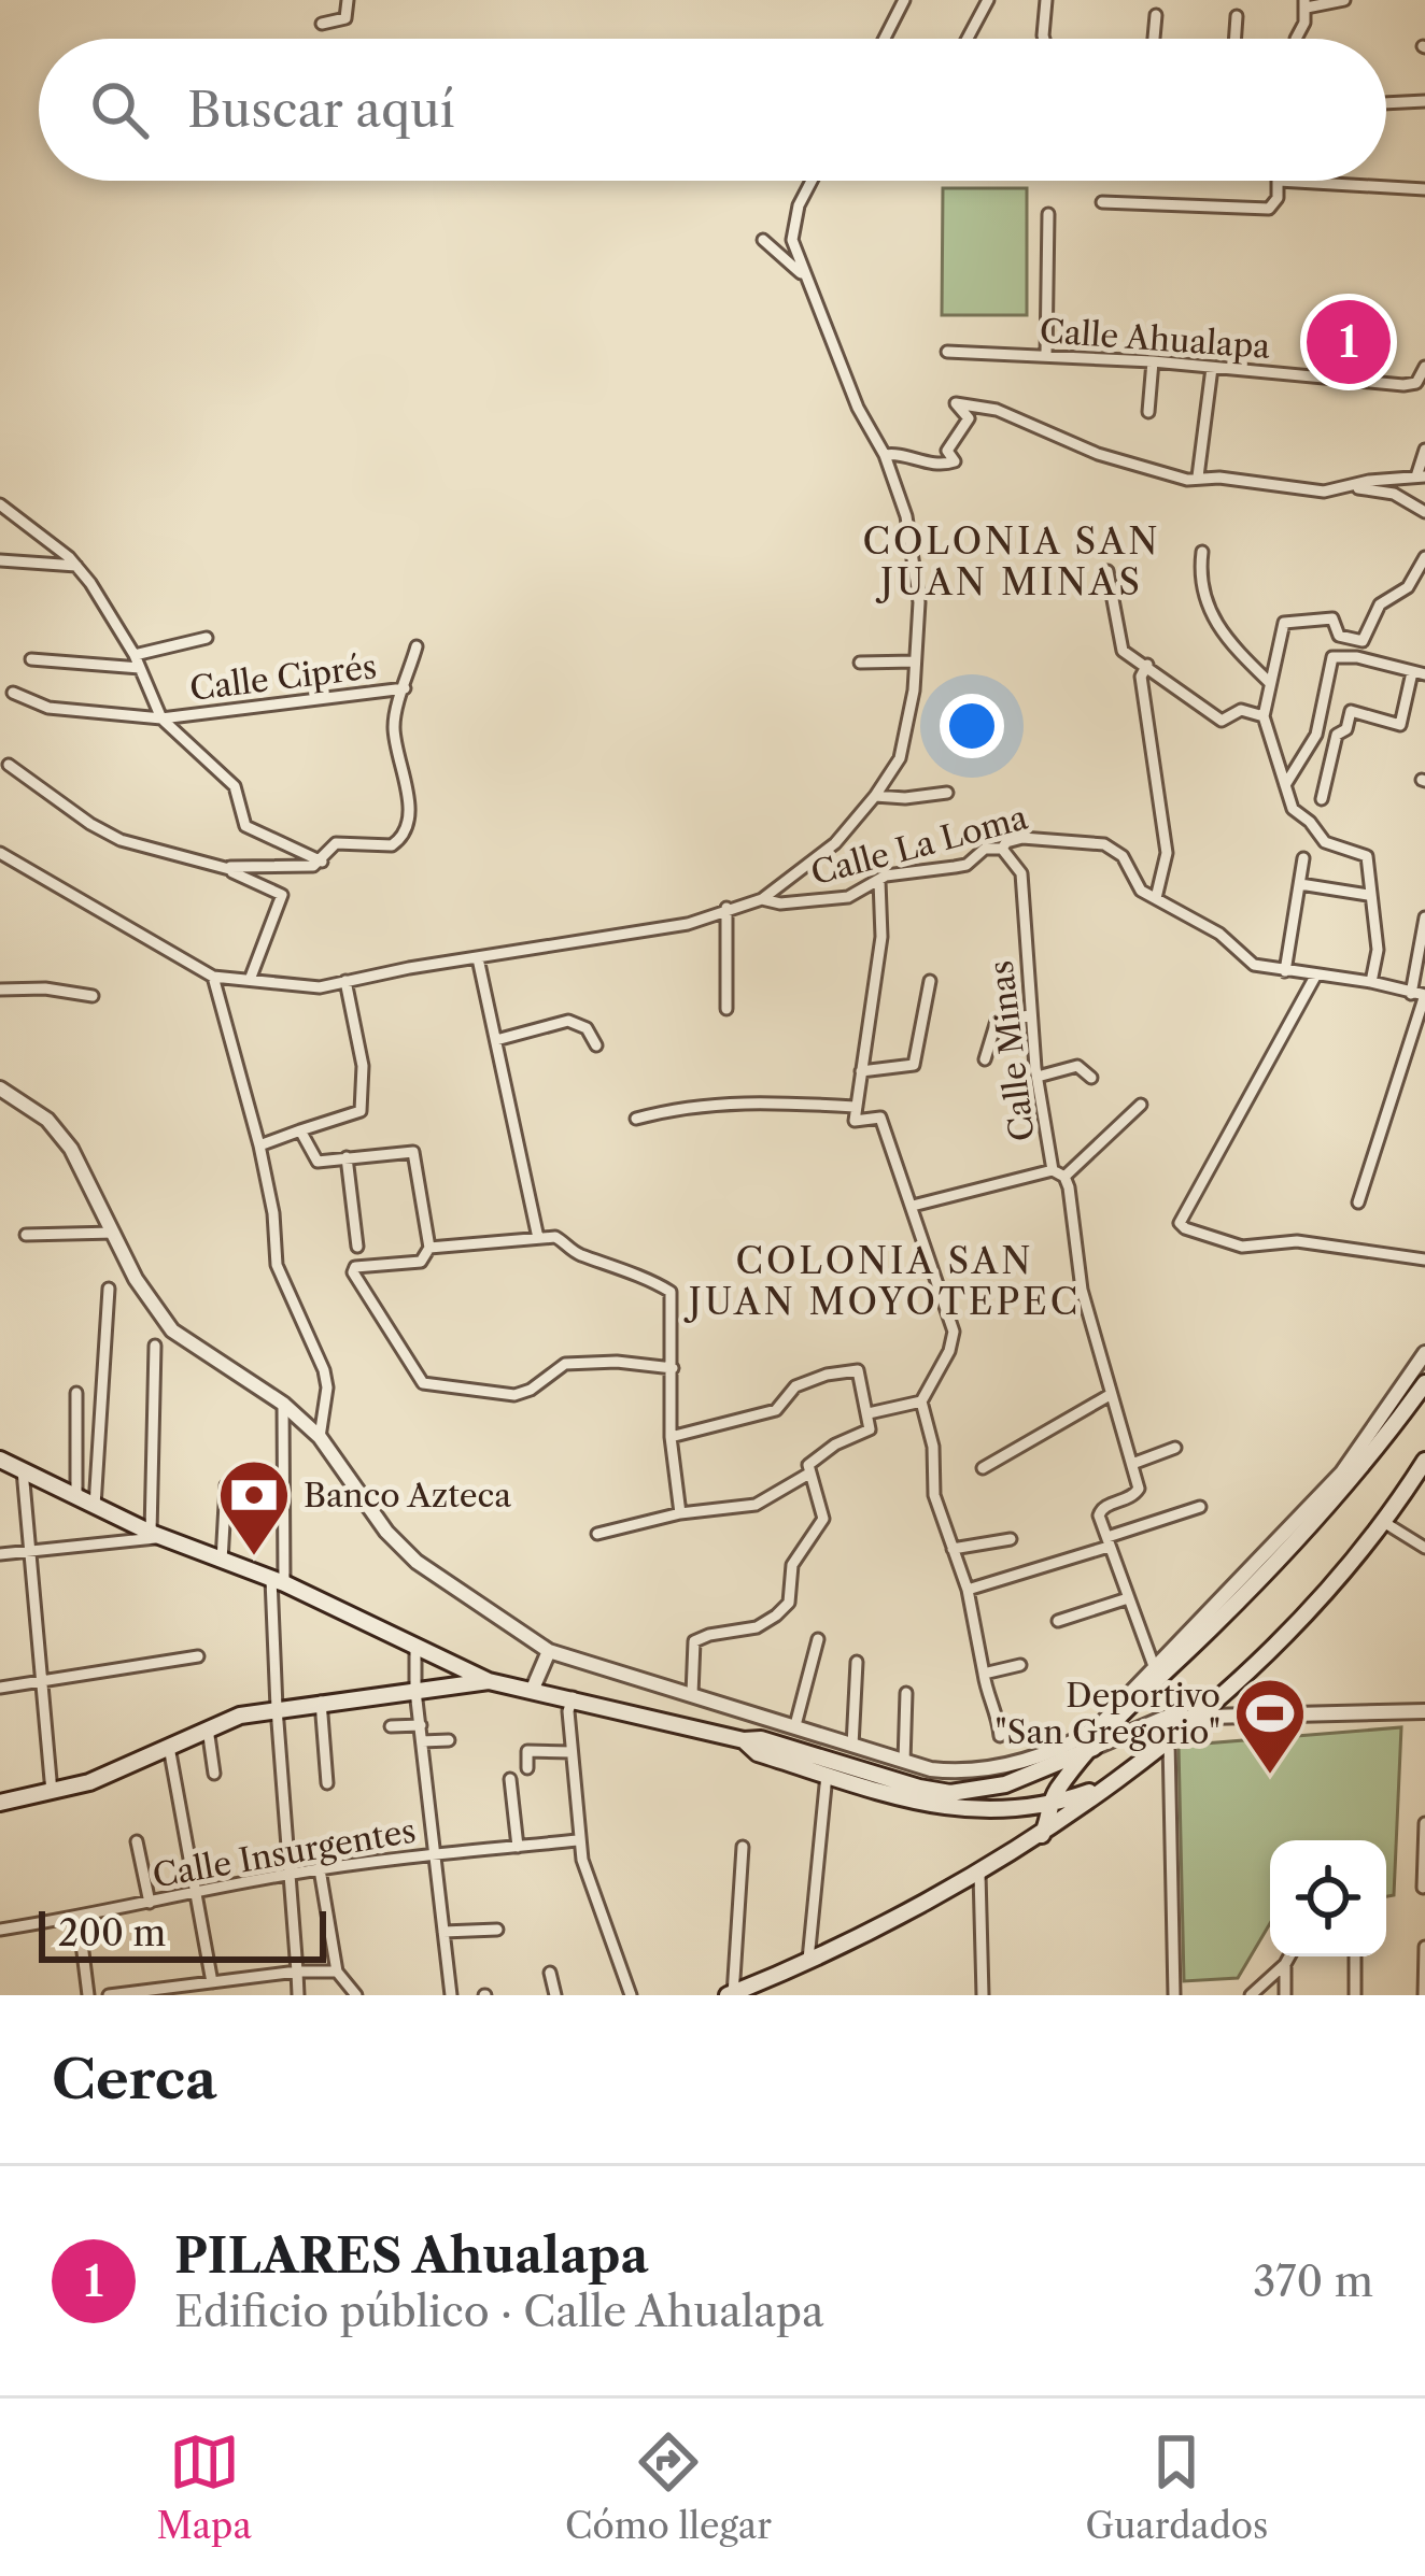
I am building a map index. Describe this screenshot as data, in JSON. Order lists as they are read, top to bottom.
{
  "streets": {
    "street": [
      "Calle Ahualapa",
      "Calle Ciprés",
      "Calle La Loma",
      "Calle Minas",
      "Calle Insurgentes"
    ]
  },
  "crossings": [
    ["Calle La Loma", "Calle Minas"]
  ],
  "districts": ["COLONIA SAN JUAN MINAS", "COLONIA SAN JUAN MOYOTEPEC"],
  "places": {
    "bank": ["Banco Azteca"],
    "sports": ["Deportivo \"San Gregorio\""]
  },
  "scale_bar": "200 m",
  "page": {
    "search": "Buscar aquí",
    "pins": "1",
    "scale": "200 m",
    "heading": "Cerca",
    "list": [
      {
        "mark": "1",
        "name": "PILARES Ahualapa",
        "note": "Edificio público · Calle Ahualapa",
        "value": "370 m"
      }
    ],
    "nav": ["Mapa", "Cómo llegar", "Guardados"]
  }
}
